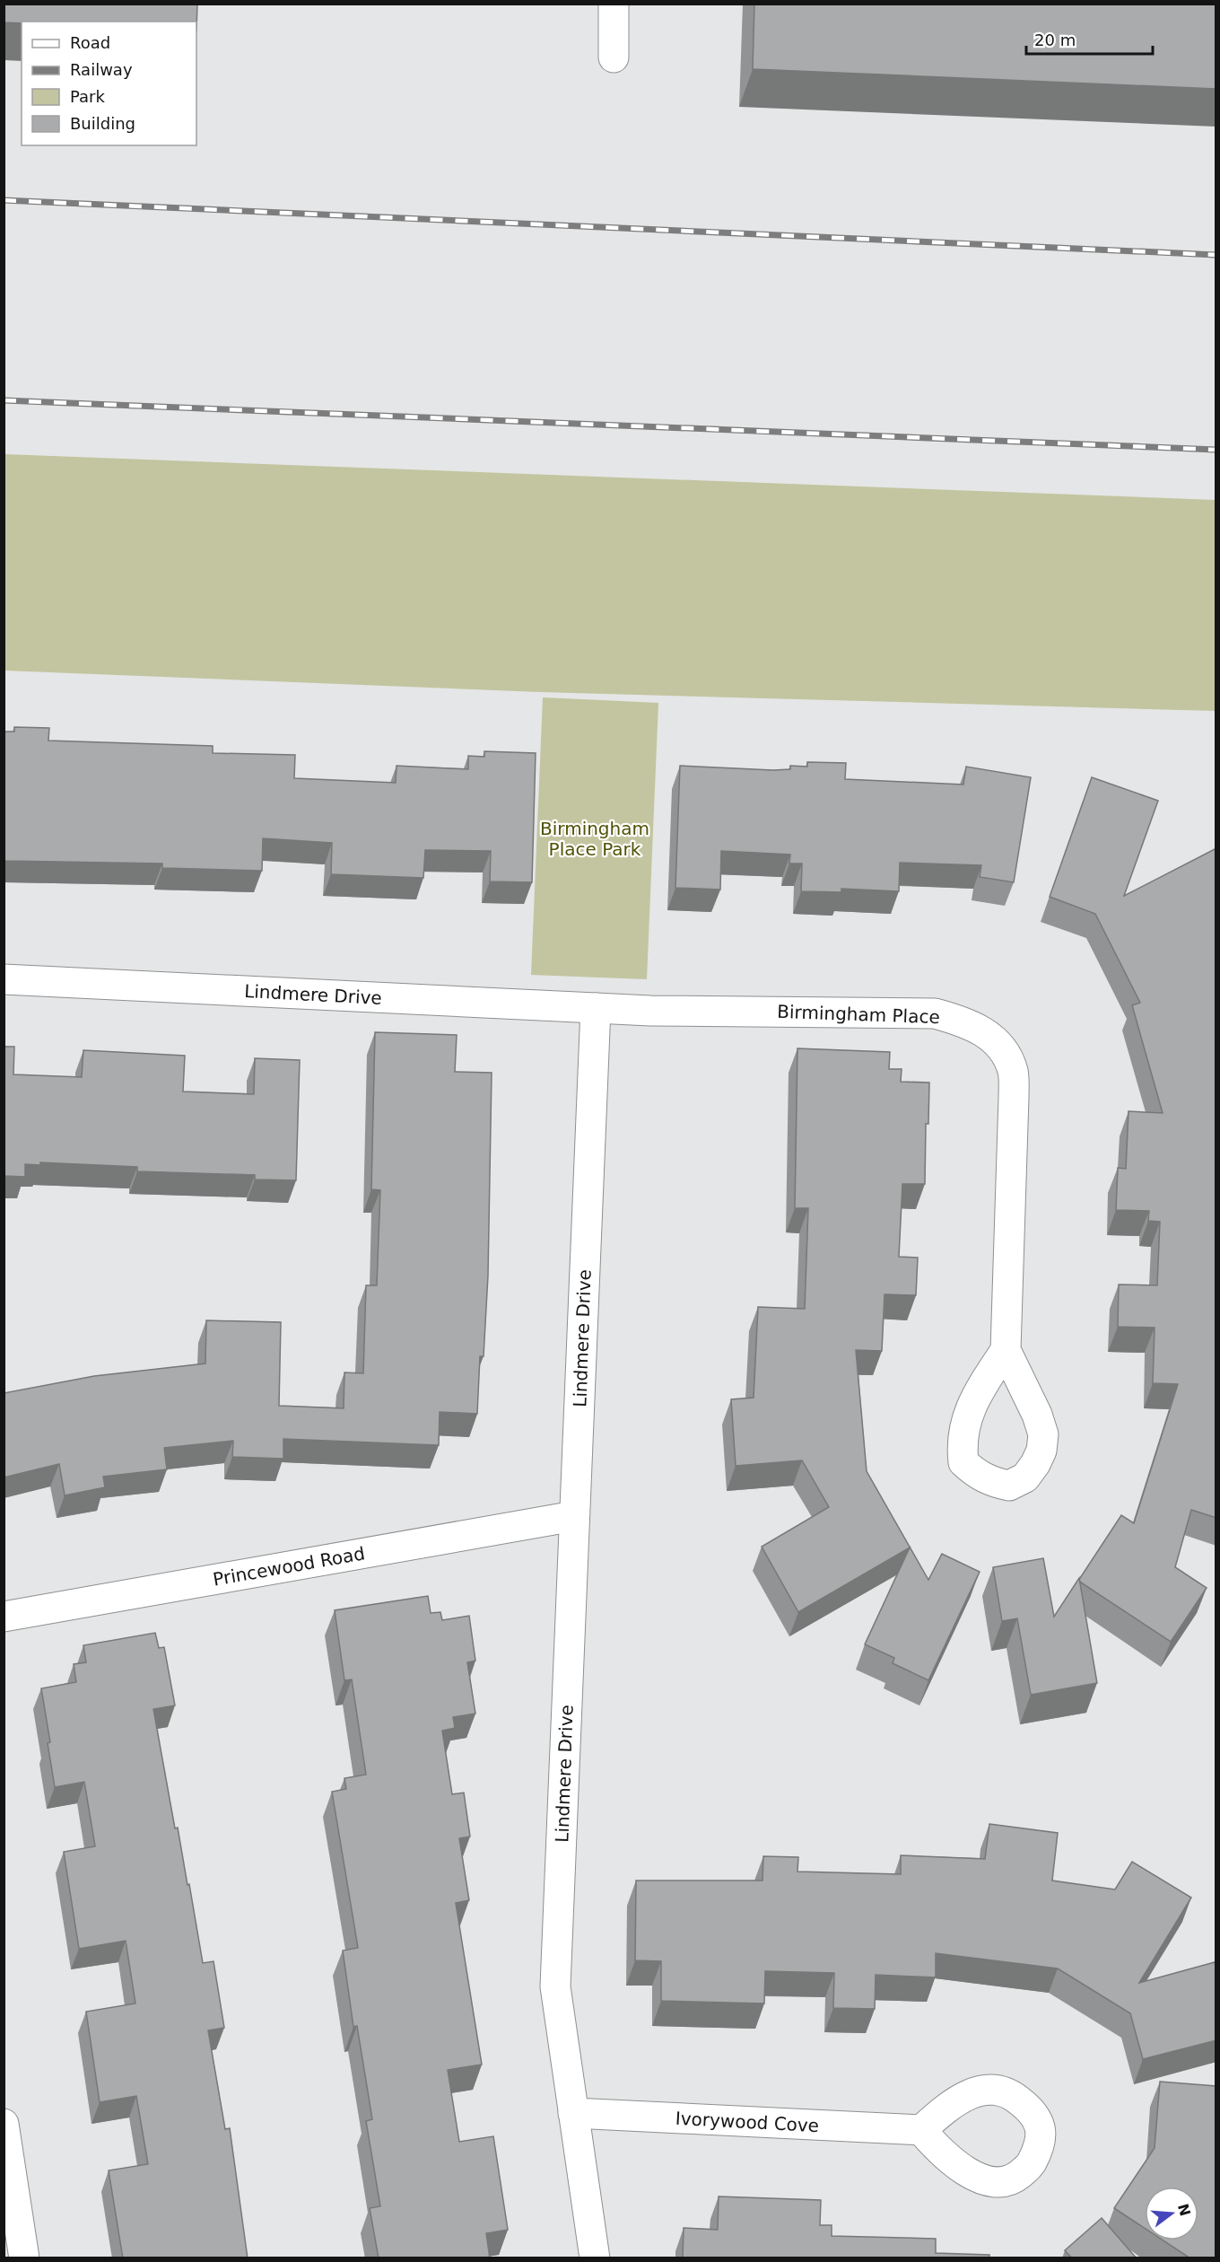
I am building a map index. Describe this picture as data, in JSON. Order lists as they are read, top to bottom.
{
  "streets": {
    "street": [
      "Lindmere Drive",
      "Birmingham Place",
      "Princewood Road",
      "Ivorywood Cove"
    ]
  },
  "crossings": [
    ["Lindmere Drive", "Birmingham Place"],
    ["Lindmere Drive", "Princewood Road"],
    ["Lindmere Drive", "Ivorywood Cove"]
  ],
  "parks": ["Birmingham Place Park"],
  "legend": [
    "Road",
    "Railway",
    "Park",
    "Building"
  ],
  "scale_bar": "20 m",
  "north": "right"
}
